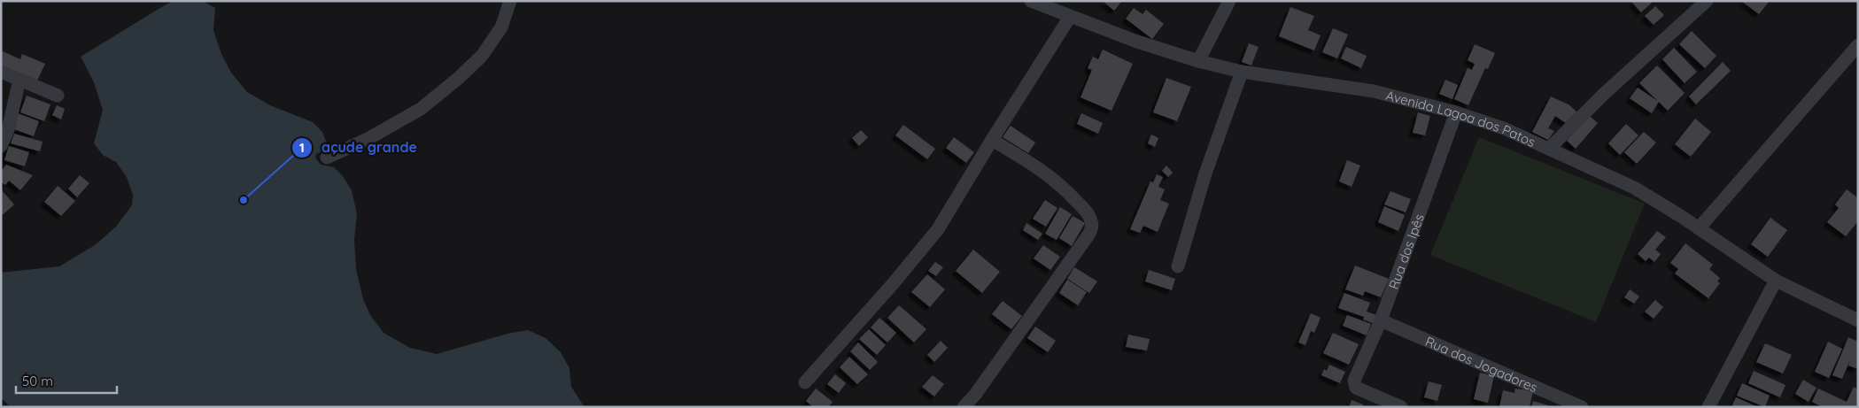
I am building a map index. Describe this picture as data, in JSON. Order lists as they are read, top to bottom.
{
  "streets": {
    "street": ["Avenida Lagoa dos Patos", "Rua dos Ipês", "Rua dos Jogadores"]
  },
  "crossings": [
    ["Avenida Lagoa dos Patos", "Rua dos Ipês"],
    ["Rua dos Ipês", "Rua dos Jogadores"]
  ],
  "places": ["açude grande"],
  "scale_bar": "50 m"
}
